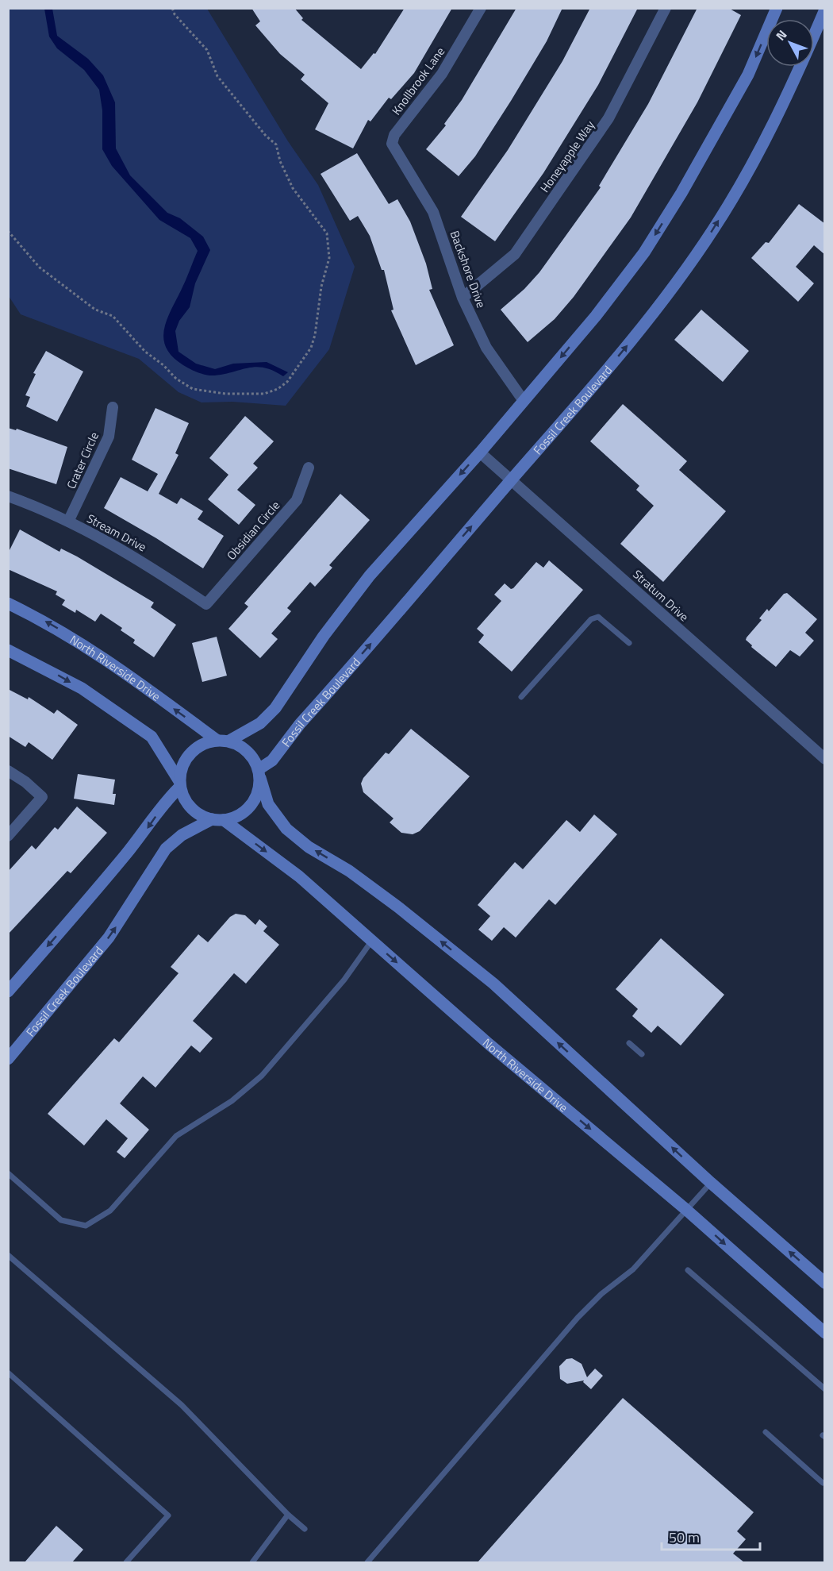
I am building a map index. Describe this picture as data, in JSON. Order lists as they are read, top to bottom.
{
  "streets": {
    "main road": ["Fossil Creek Boulevard", "North Riverside Drive"],
    "street": [
      "Knollbrook Lane",
      "Honeyapple Way",
      "Backshore Drive",
      "Crater Circle",
      "Obsidian Circle",
      "Stream Drive",
      "Stratum Drive"
    ]
  },
  "crossings": [
    ["Knollbrook Lane", "Backshore Drive"],
    ["Honeyapple Way", "Backshore Drive"],
    ["Fossil Creek Boulevard", "Stratum Drive"],
    ["Fossil Creek Boulevard", "North Riverside Drive"],
    ["Crater Circle", "Stream Drive"],
    ["Obsidian Circle", "Stream Drive"]
  ],
  "scale_bar": "50 m",
  "north": "top left"
}
